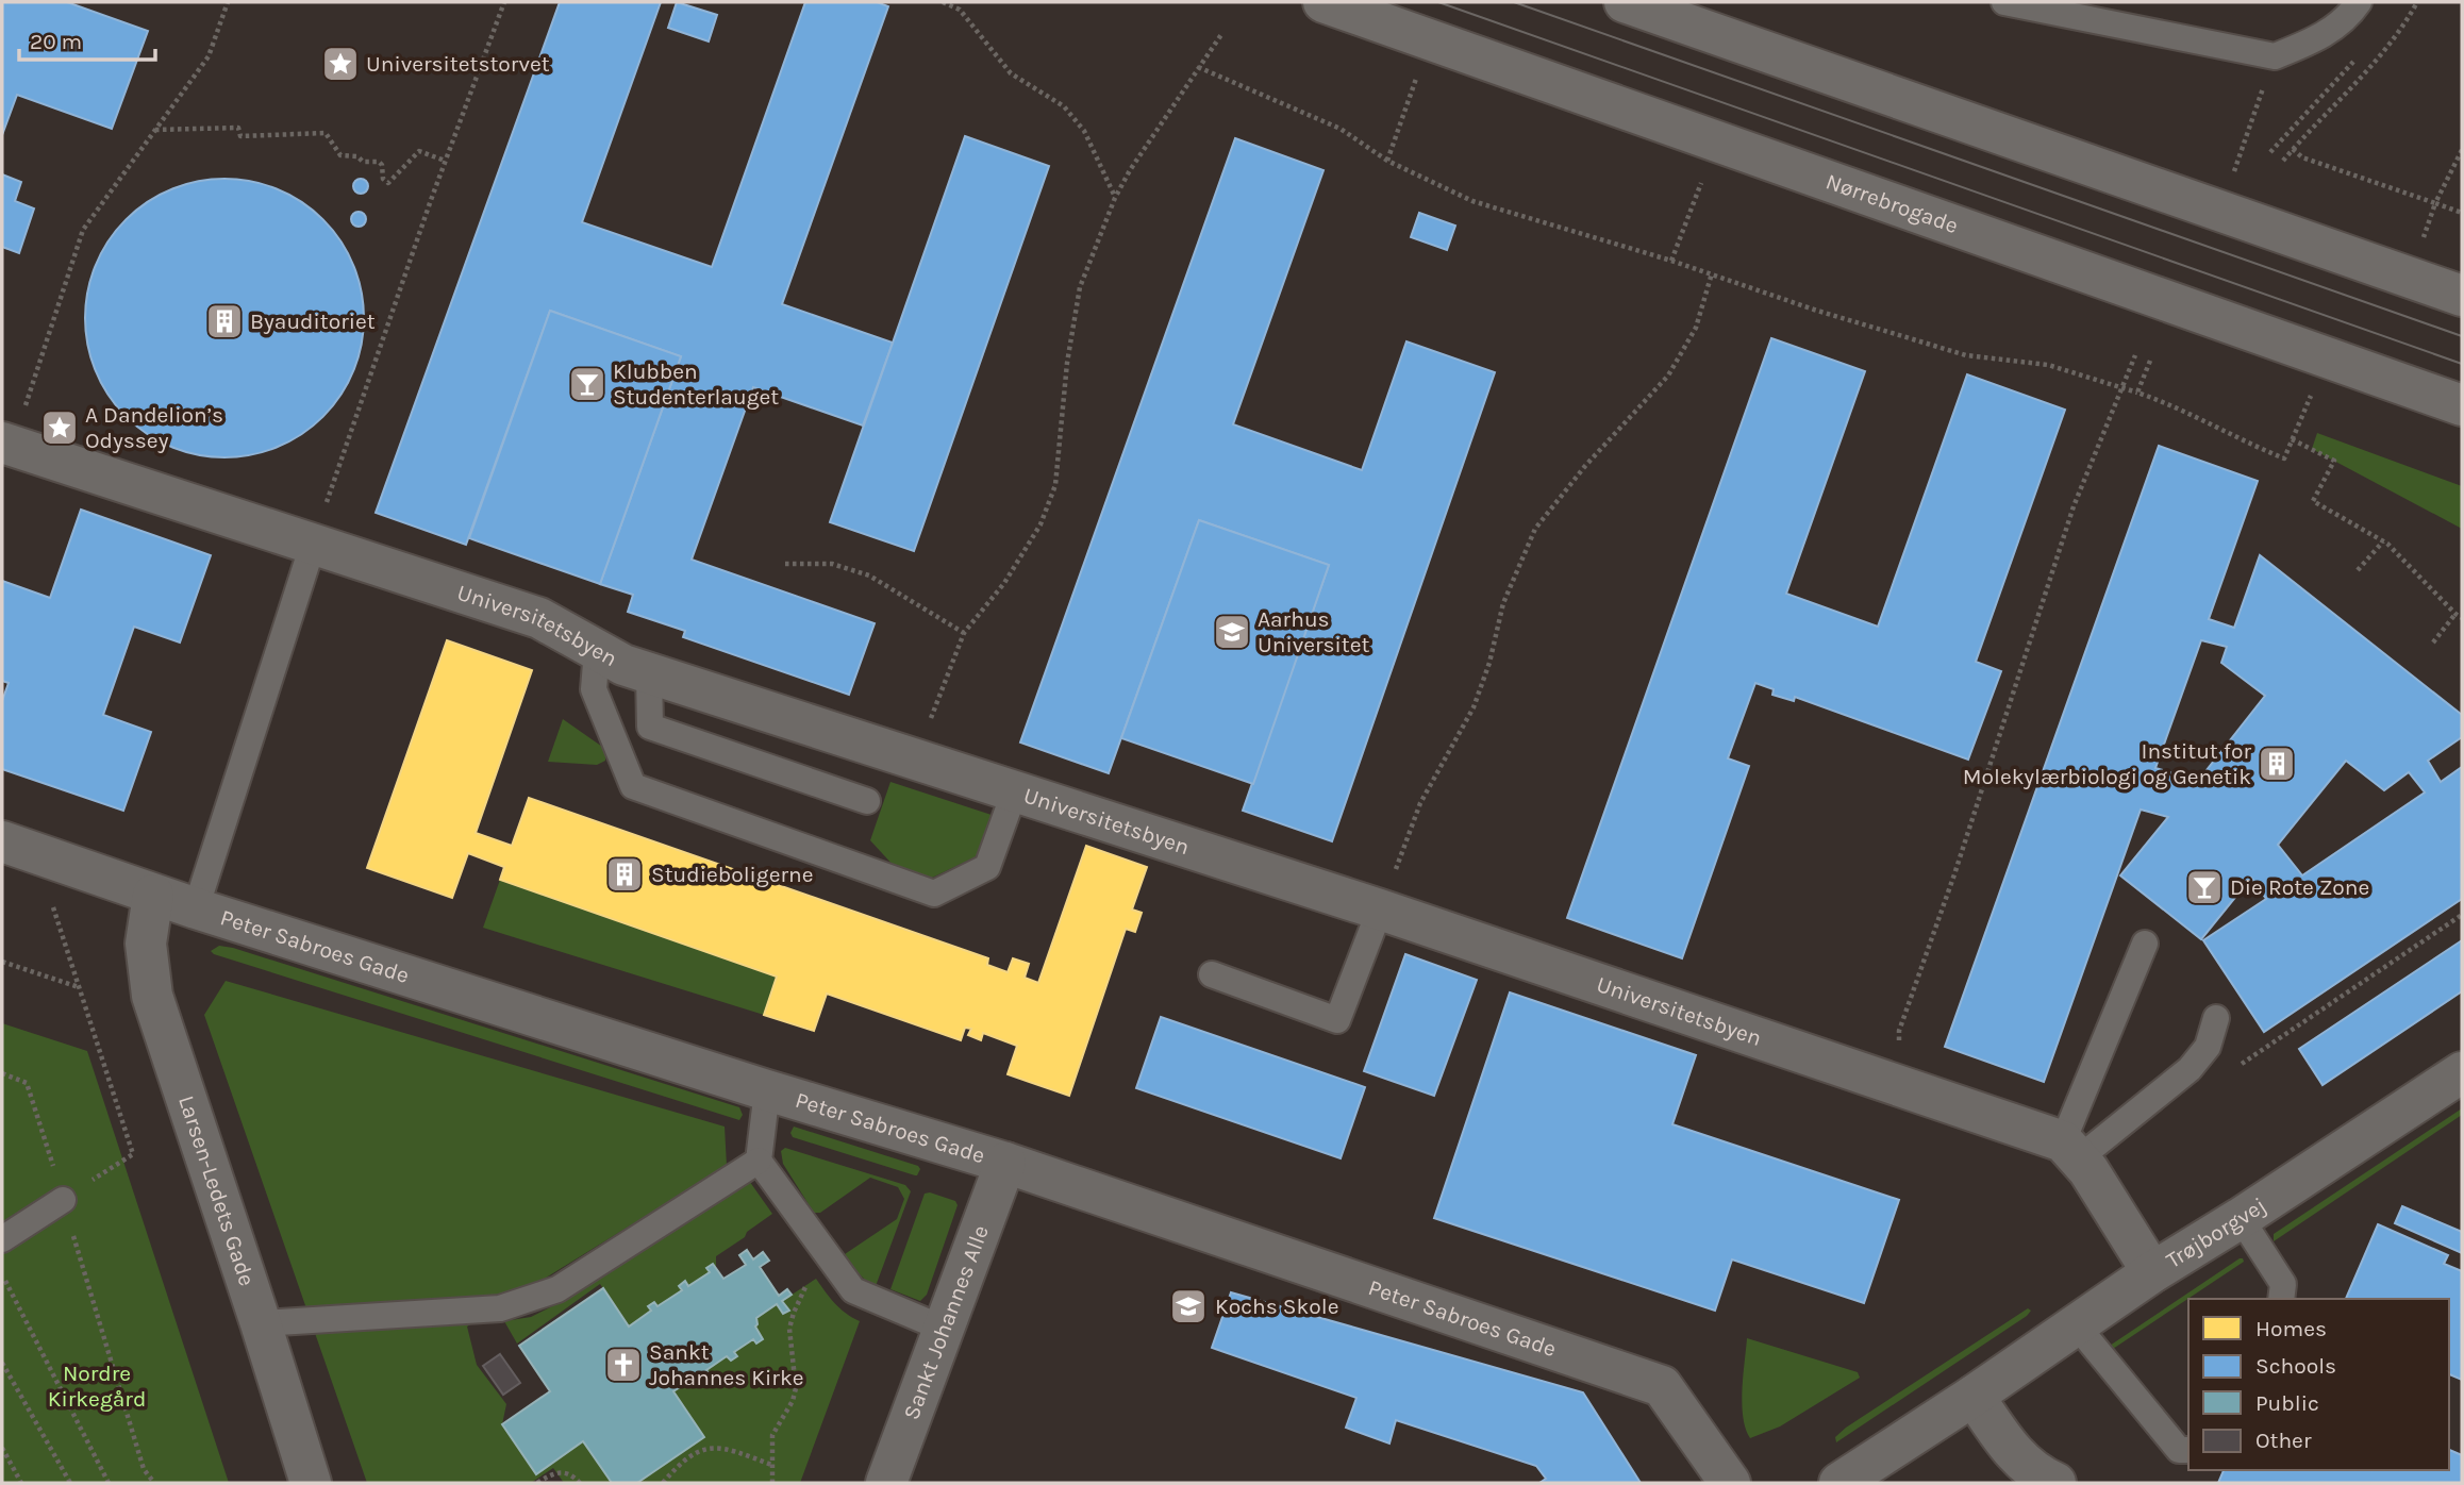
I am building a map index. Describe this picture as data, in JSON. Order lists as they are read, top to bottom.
{
  "streets": {
    "main road": ["Nørrebrogade"],
    "street": [
      "Universitetsbyen",
      "Peter Sabroes Gade",
      "Larsen-Ledets Gade",
      "Trøjborgvej",
      "Sankt Johannes Alle"
    ]
  },
  "crossings": [
    ["Peter Sabroes Gade", "Larsen-Ledets Gade"],
    ["Peter Sabroes Gade", "Sankt Johannes Alle"]
  ],
  "parks": ["Nordre Kirkegård"],
  "places": {
    "place": ["Universitetstorvet", "A Dandelion’s Odyssey"],
    "building": ["Byauditoriet", "Institut for Molekylærbiologi og Genetik", "Studieboligerne"],
    "bar": ["Klubben Studenterlauget", "Die Rote Zone"],
    "school or university": ["Aarhus Universitet", "Kochs Skole"],
    "church": ["Sankt Johannes Kirke"]
  },
  "legend": [
    "Homes",
    "Schools",
    "Public",
    "Other"
  ],
  "scale_bar": "20 m"
}
